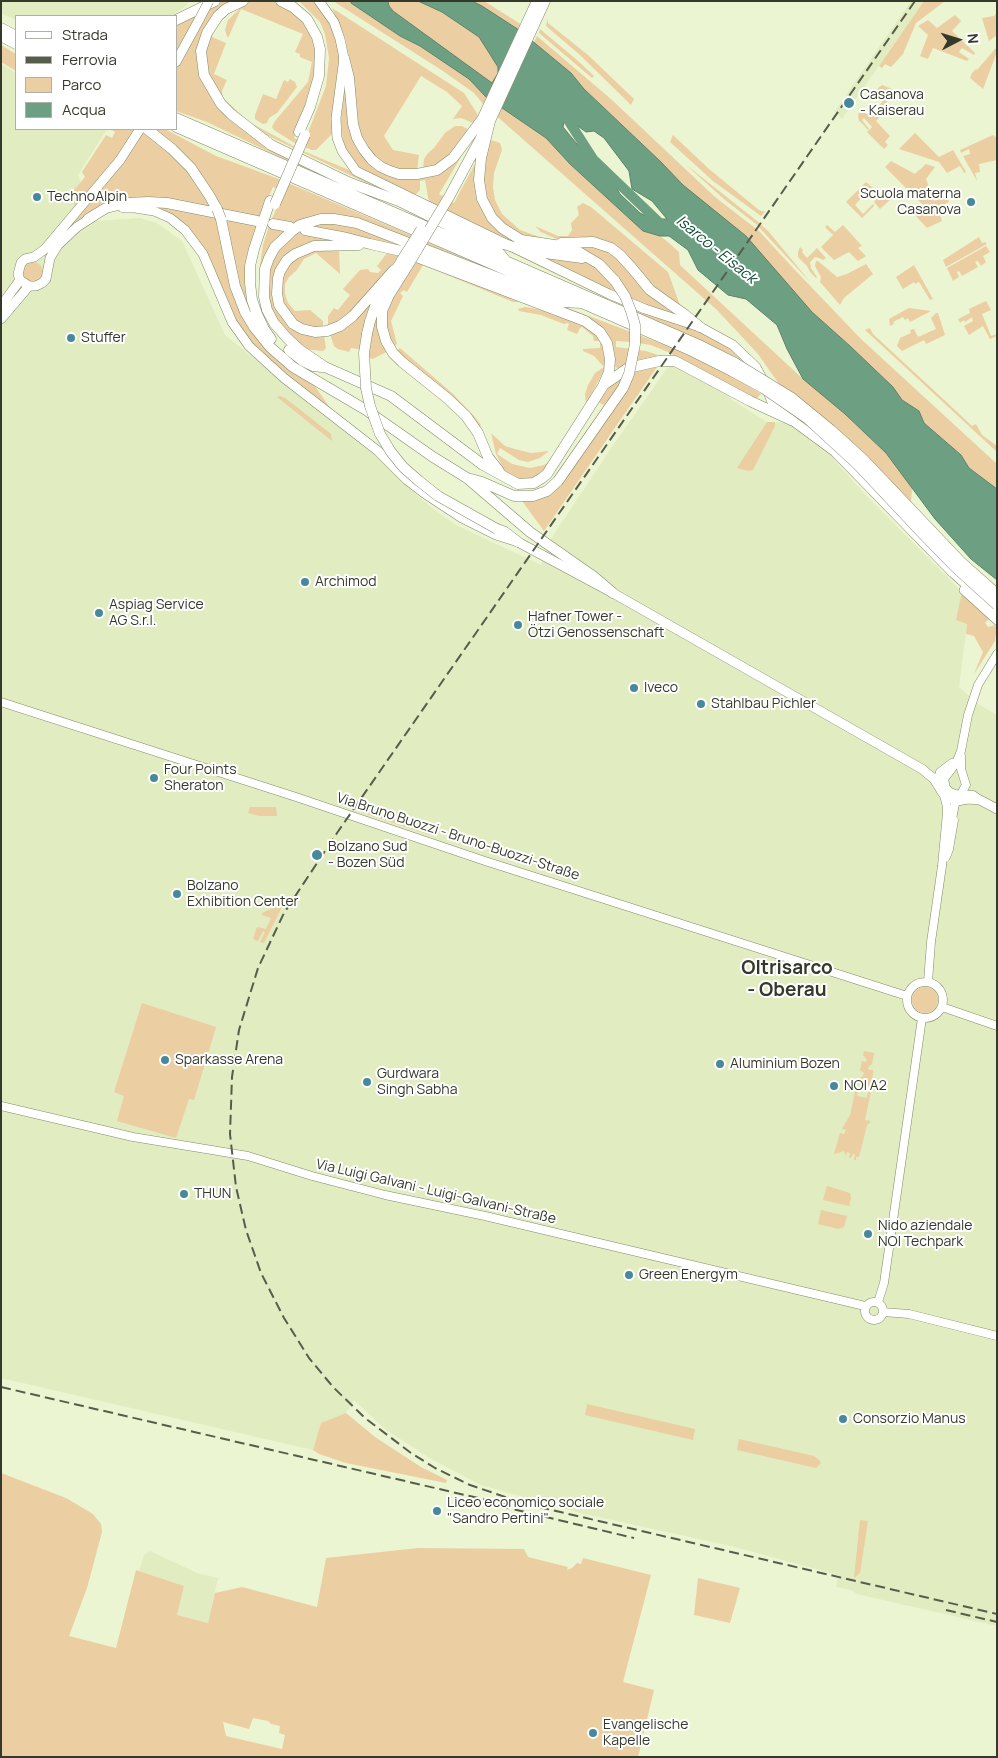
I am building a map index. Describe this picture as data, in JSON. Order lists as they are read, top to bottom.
{
  "streets": {
    "main road": ["Via Bruno Buozzi - Bruno-Buozzi-Straße", "Via Luigi Galvani - Luigi-Galvani-Straße"]
  },
  "districts": ["Oltrisarco - Oberau"],
  "water": ["Isarco - Eisack"],
  "places": [
    "Casanova - Kaiserau",
    "TechnoAlpin",
    "Scuola materna Casanova",
    "Stuffer",
    "Archimod",
    "Aspiag Service AG S.r.l.",
    "Hafner Tower - Ötzi Genossenschaft",
    "Iveco",
    "Stahlbau Pichler",
    "Four Points Sheraton",
    "Bolzano Sud - Bozen Süd",
    "Bolzano Exhibition Center",
    "Sparkasse Arena",
    "Aluminium Bozen",
    "Gurdwara Singh Sabha",
    "NOI A2",
    "THUN",
    "Nido aziendale NOI Techpark",
    "Green Energym",
    "Consorzio Manus",
    "Liceo economico sociale \"Sandro Pertini\"",
    "Evangelische Kapelle"
  ],
  "legend": [
    "Strada",
    "Ferrovia",
    "Parco",
    "Acqua"
  ],
  "north": "right"
}
